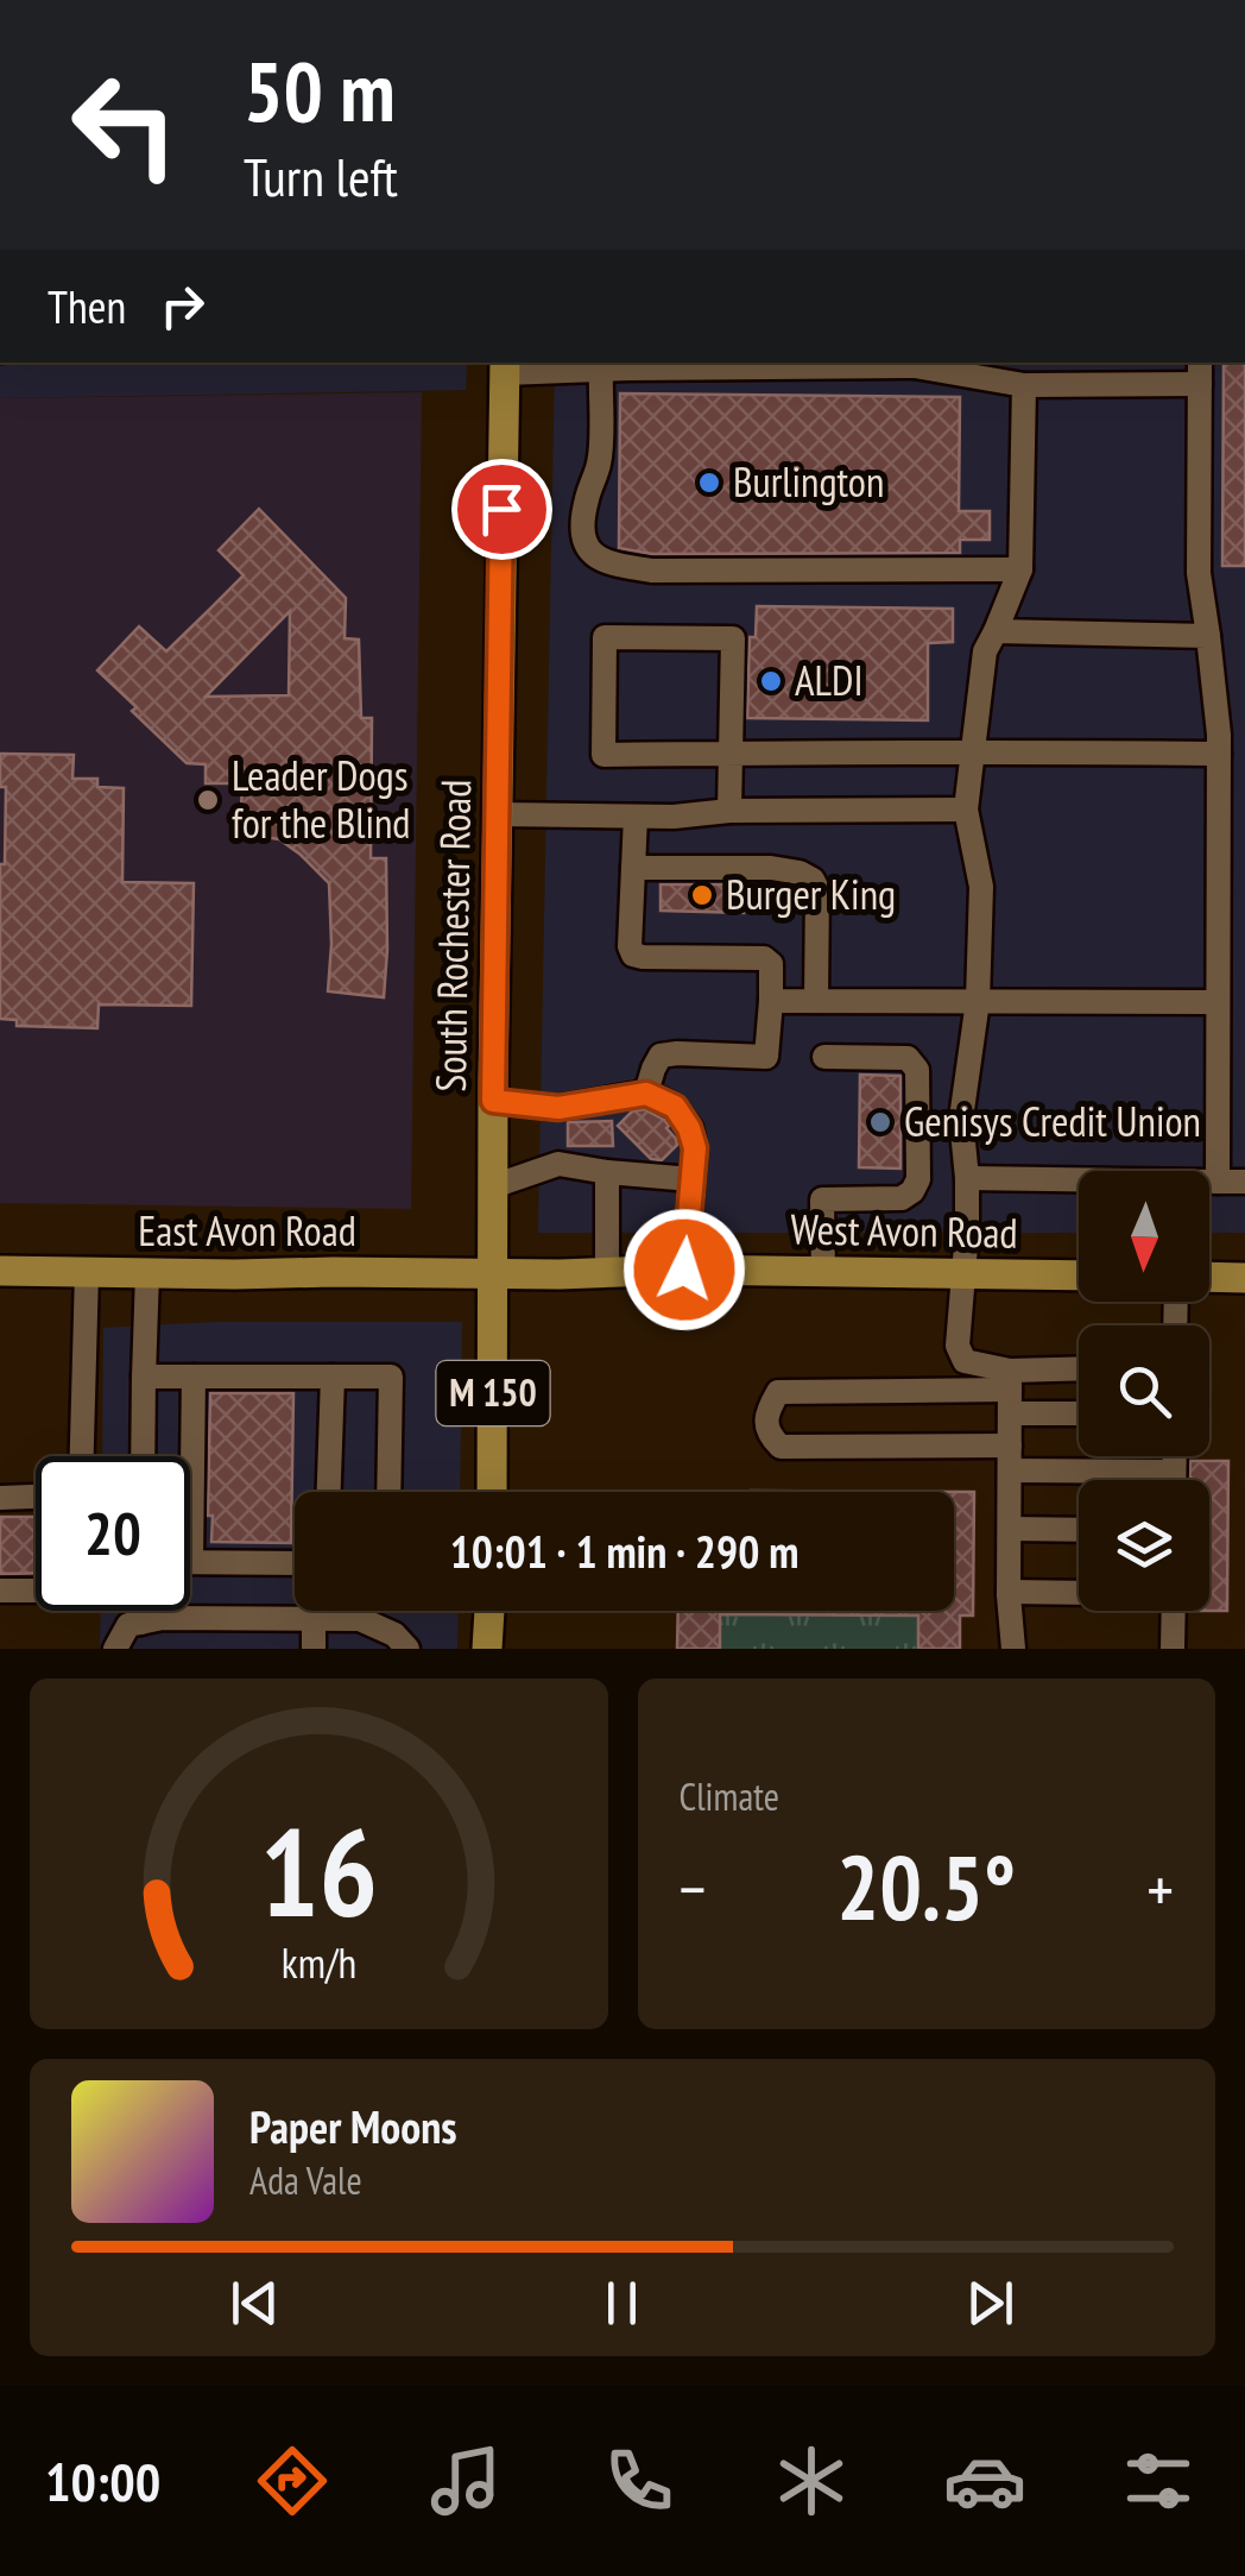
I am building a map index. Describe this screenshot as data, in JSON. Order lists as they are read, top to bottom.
{
  "streets": {
    "main road": [
      "South Rochester Road",
      "East Avon Road",
      "West Avon Road",
      "M 150"
    ]
  },
  "crossings": [
    ["South Rochester Road", "East Avon Road"],
    ["South Rochester Road", "West Avon Road"],
    ["East Avon Road", "West Avon Road"]
  ],
  "places": [
    "Burlington",
    "ALDI",
    "Leader Dogs for the Blind",
    "Burger King",
    "Genisys Credit Union"
  ],
  "north": "bottom",
  "page": {
    "turn": ["50 m", "Turn left"],
    "then": "Then",
    "limit": "20",
    "trip": "10:01 · 1 min · 290 m",
    "tile": "Climate",
    "heat": ["−", "20.5°", "+"],
    "song": ["Paper Moons", "Ada Vale"],
    "tabs": "10:00",
    "gauge": ["16", "km/h"]
  }
}
